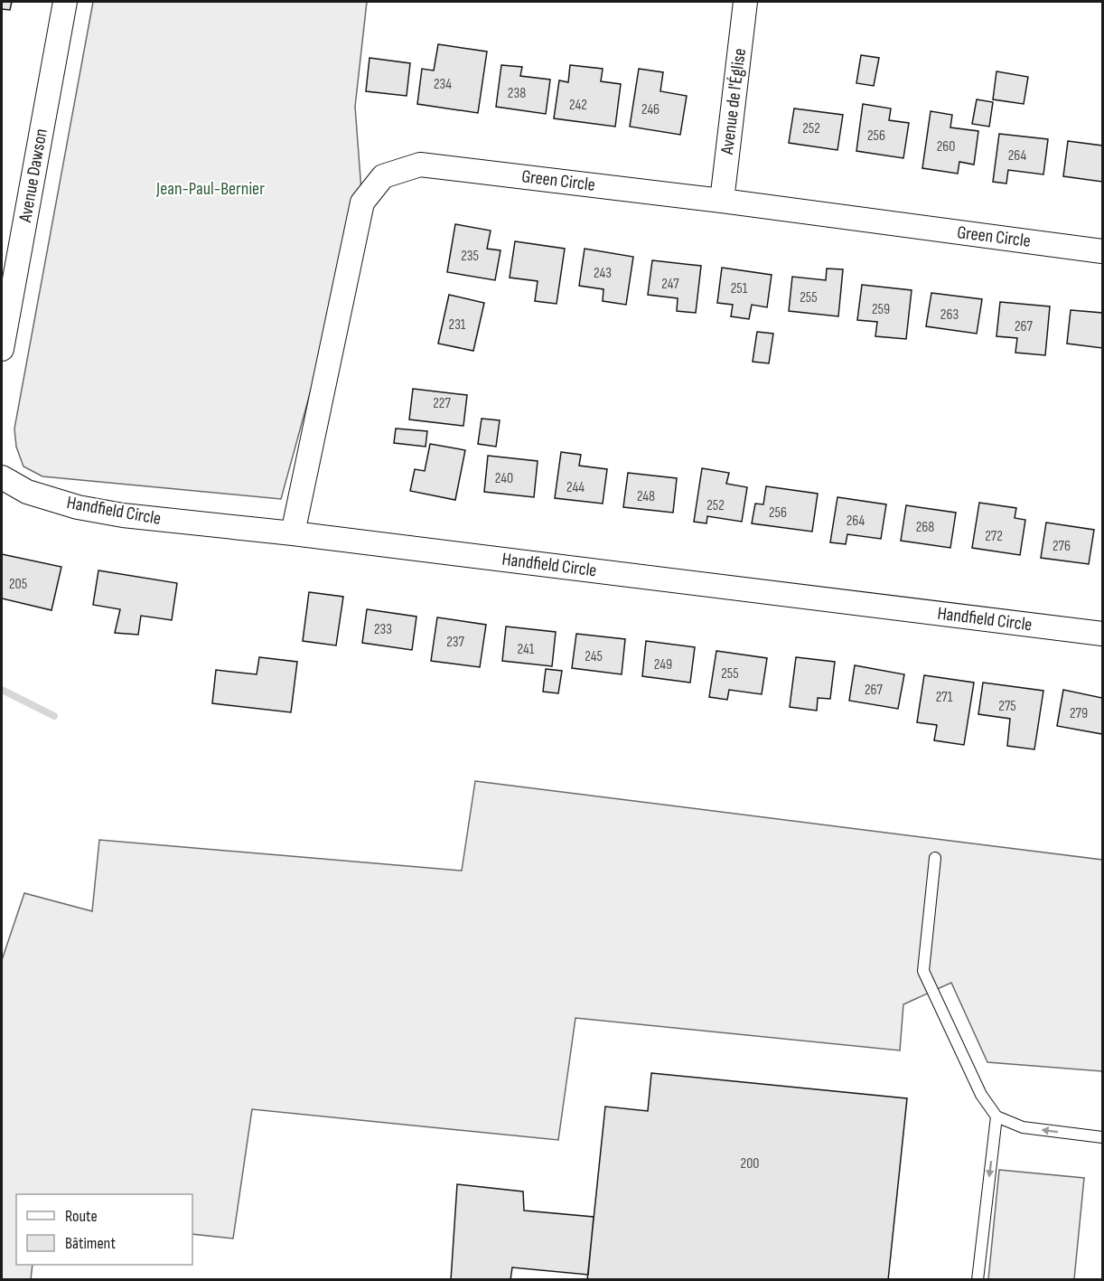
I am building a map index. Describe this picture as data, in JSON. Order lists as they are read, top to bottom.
{
  "streets": {
    "street": [
      "Avenue de l'Église",
      "Avenue Dawson",
      "Green Circle",
      "Handfield Circle"
    ]
  },
  "crossings": [
    ["Avenue de l'Église", "Green Circle"],
    ["Green Circle", "Handfield Circle"]
  ],
  "parks": ["Jean-Paul-Bernier"],
  "house_numbers": [
    "234",
    "238",
    "242",
    "246",
    "252",
    "256",
    "260",
    "264",
    "235",
    "243",
    "247",
    "251",
    "255",
    "259",
    "263",
    "231",
    "267",
    "227",
    "240",
    "244",
    "248",
    "252",
    "256",
    "264",
    "268",
    "272",
    "276",
    "205",
    "233",
    "237",
    "241",
    "245",
    "249",
    "255",
    "267",
    "271",
    "275",
    "279",
    "200"
  ],
  "legend": ["Route", "Bâtiment"]
}
